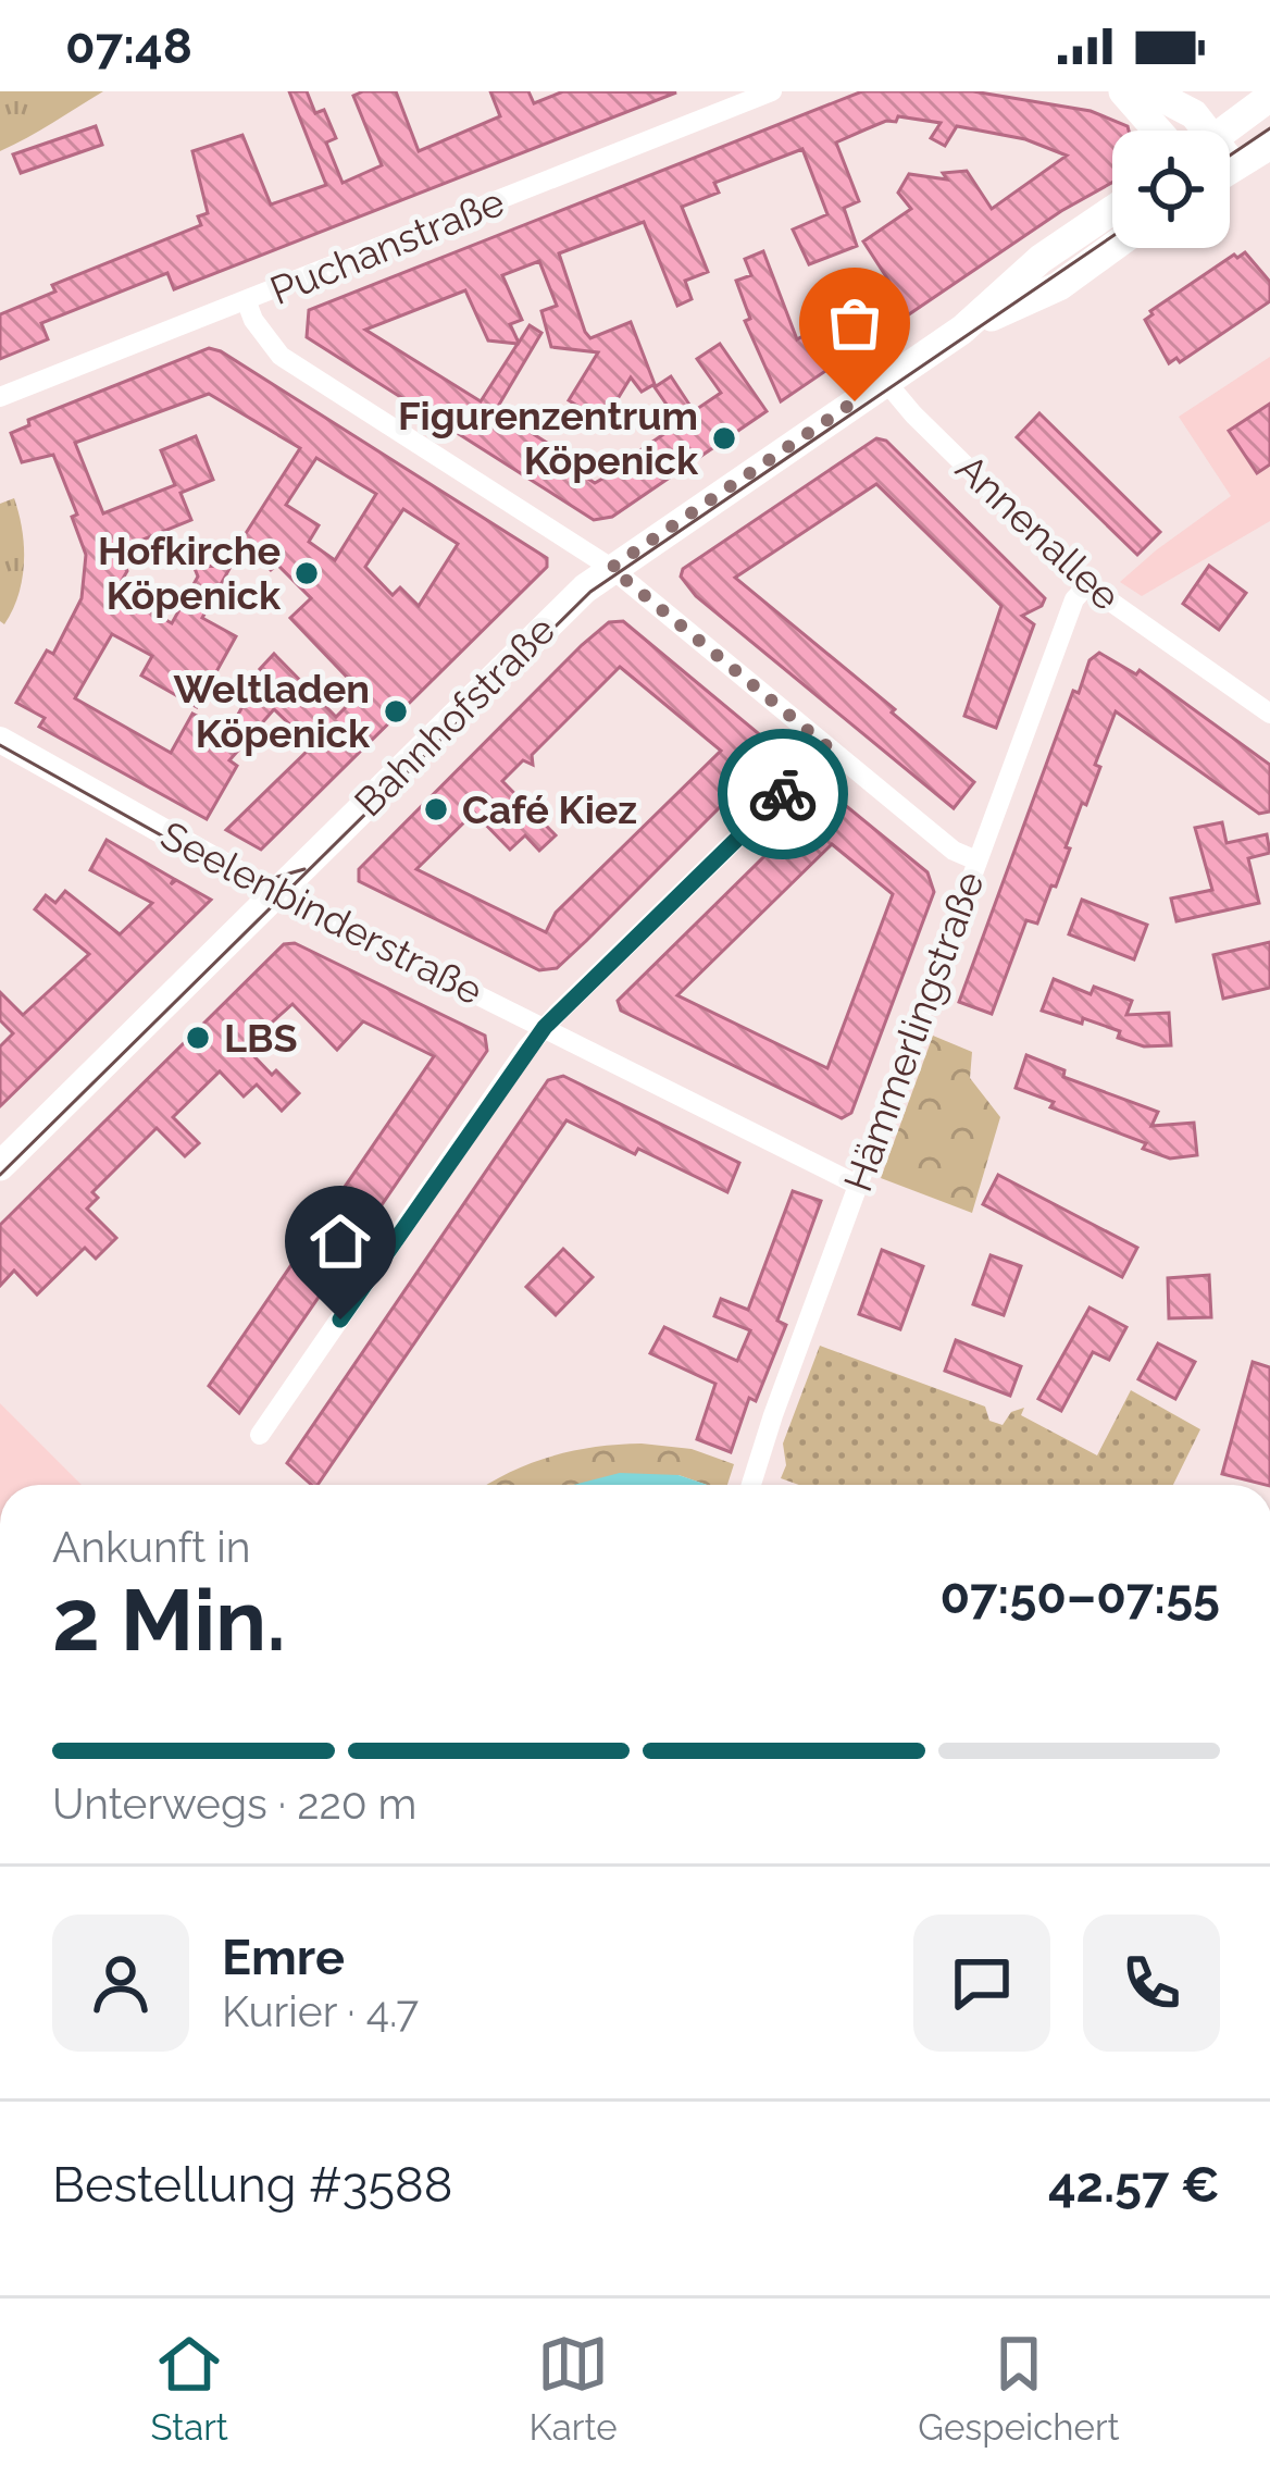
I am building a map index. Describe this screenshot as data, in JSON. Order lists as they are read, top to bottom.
{
  "streets": {
    "main road": ["Bahnhofstraße"],
    "street": [
      "Puchanstraße",
      "Annenallee",
      "Seelenbinderstraße",
      "Hämmerlingstraße"
    ]
  },
  "crossings": [
    ["Annenallee", "Bahnhofstraße"],
    ["Annenallee", "Hämmerlingstraße"],
    ["Bahnhofstraße", "Seelenbinderstraße"],
    ["Seelenbinderstraße", "Hämmerlingstraße"]
  ],
  "places": [
    "Figurenzentrum Köpenick",
    "Hofkirche Köpenick",
    "Weltladen Köpenick",
    "Café Kiez",
    "LBS"
  ],
  "page": {
    "status": "07:48",
    "heading": ["2 Min.", "Ankunft in", "07:50–07:55"],
    "panel": [
      "Emre",
      "Kurier · 4.7",
      "Bestellung #3588",
      "42.57 €"
    ],
    "bar": "Unterwegs · 220 m",
    "tabs": ["Start", "Karte", "Gespeichert"]
  }
}
